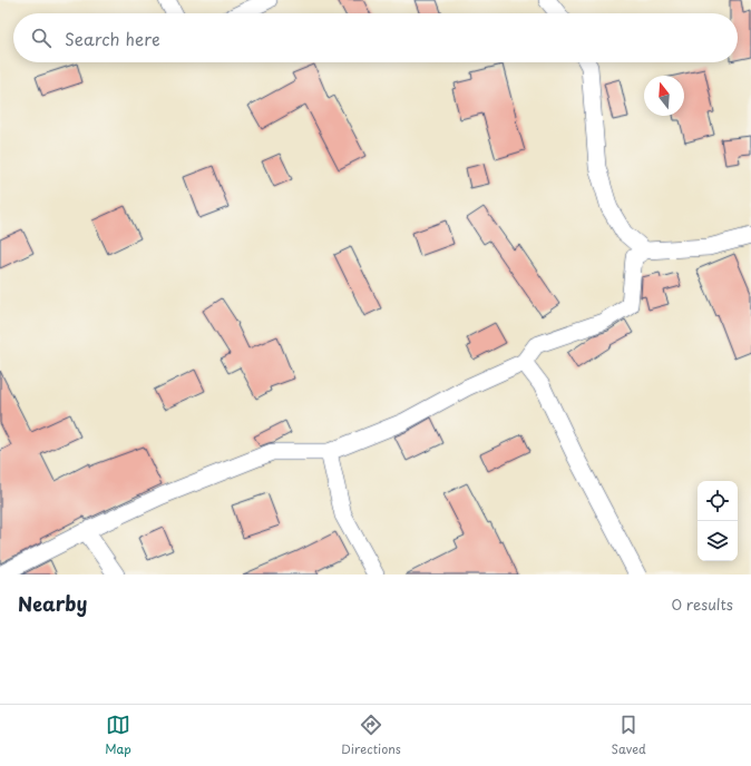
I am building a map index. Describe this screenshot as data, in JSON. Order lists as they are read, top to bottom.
{
  "north": "top",
  "page": {
    "search": "Search here",
    "heading": ["Nearby", "0 results"],
    "nav": ["Map", "Directions", "Saved"]
  }
}
